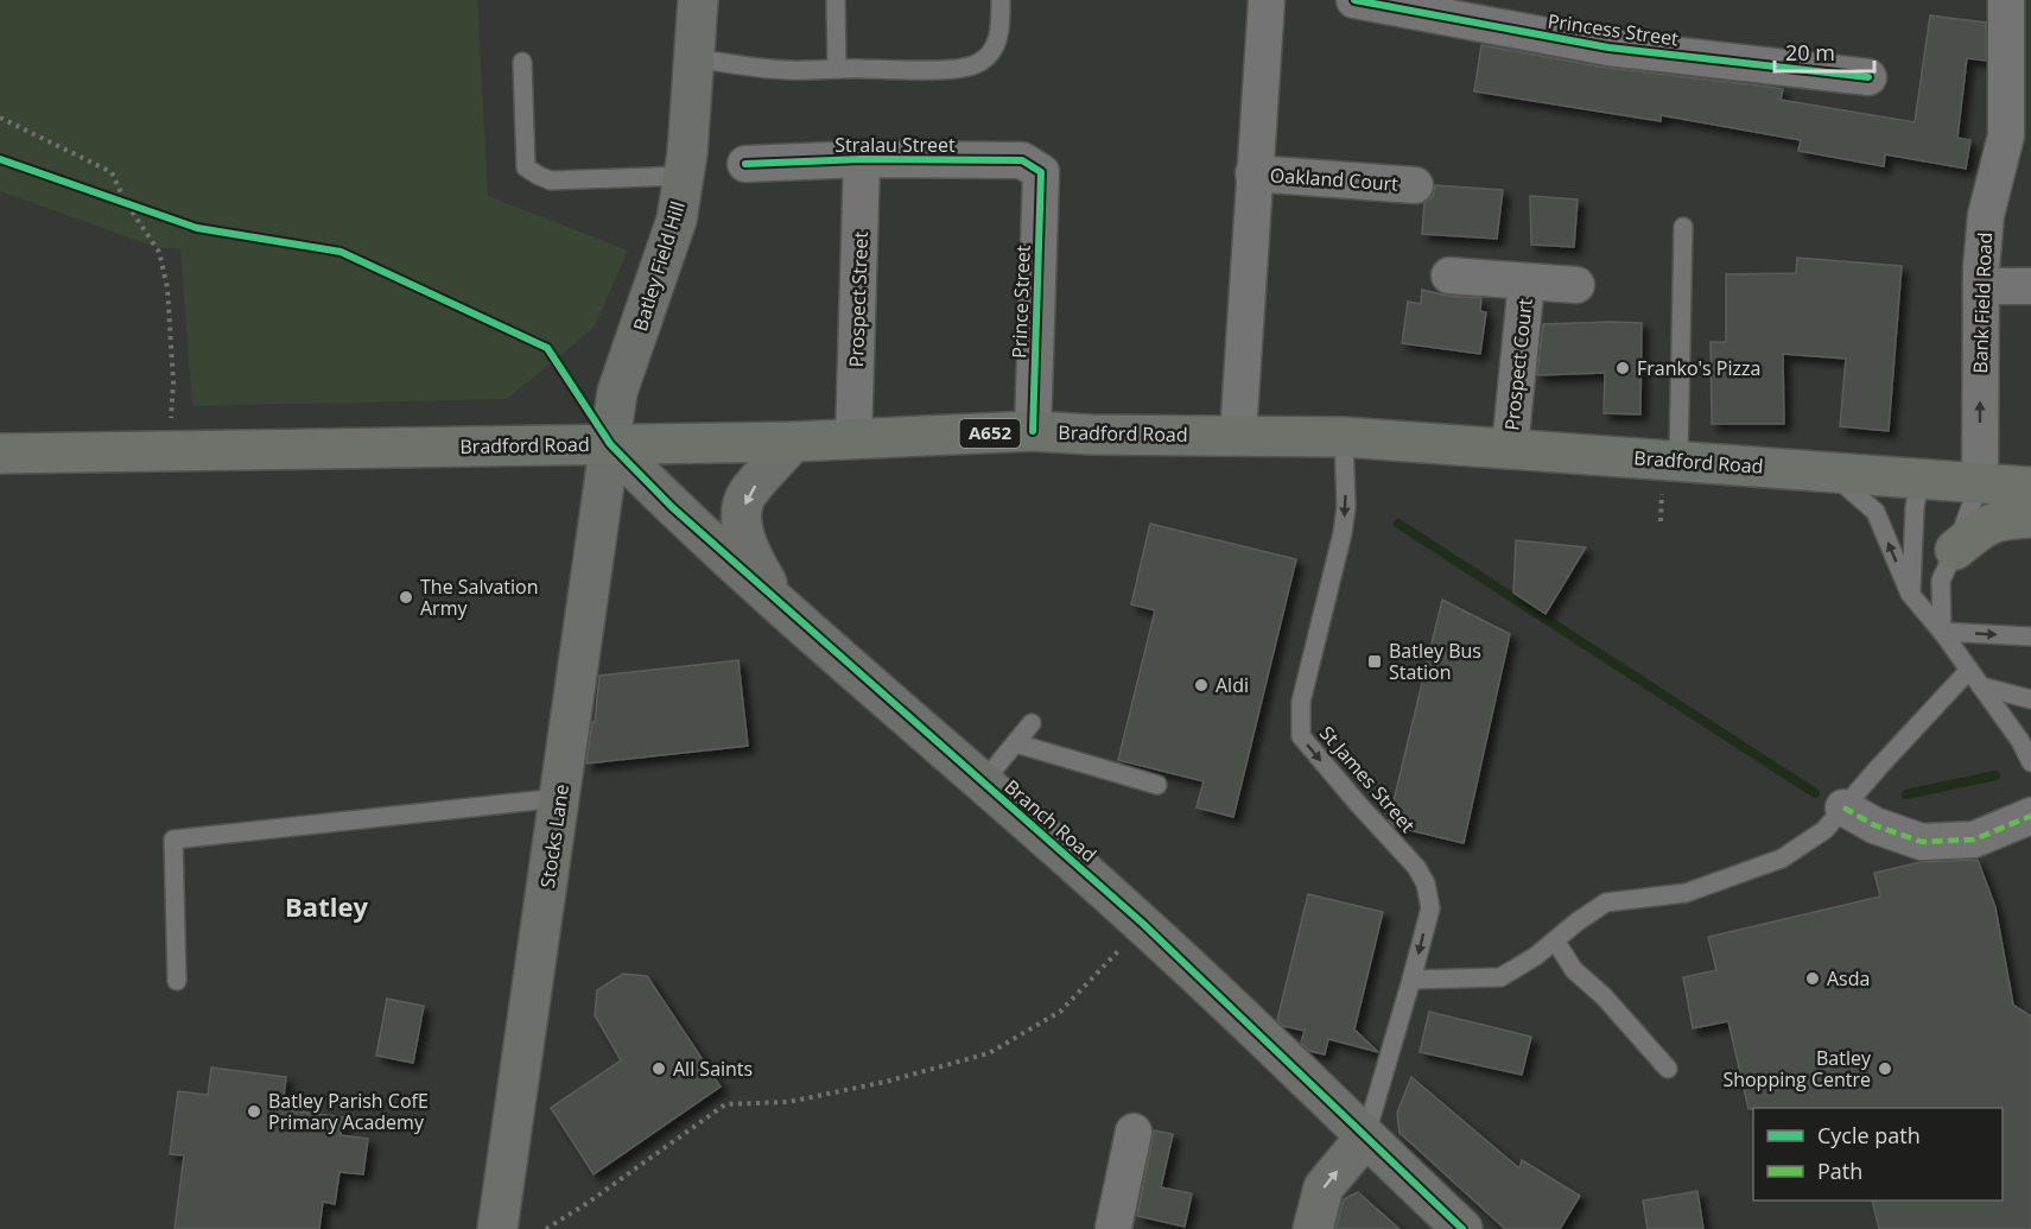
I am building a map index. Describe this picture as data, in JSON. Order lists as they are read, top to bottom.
{
  "streets": {
    "main road": ["A652", "Bradford Road"],
    "street": [
      "Princess Street",
      "Stralau Street",
      "Oakland Court",
      "Batley Field Hill",
      "Prospect Street",
      "Prince Street",
      "Bank Field Road",
      "Prospect Court",
      "Branch Road",
      "Stocks Lane"
    ],
    "lane": ["St James Street"]
  },
  "crossings": [
    ["Stralau Street", "Prospect Street"],
    ["Stralau Street", "Prince Street"],
    ["Batley Field Hill", "Bradford Road"],
    ["Batley Field Hill", "Branch Road"],
    ["Batley Field Hill", "Stocks Lane"],
    ["Prospect Street", "Bradford Road"],
    ["Prince Street", "Bradford Road"],
    ["Bank Field Road", "Bradford Road"],
    ["Prospect Court", "Bradford Road"],
    ["Bradford Road", "St James Street"],
    ["Bradford Road", "Branch Road"],
    ["Bradford Road", "Stocks Lane"],
    ["St James Street", "Branch Road"],
    ["Branch Road", "Stocks Lane"]
  ],
  "one_way": ["Bank Field Road", "St James Street"],
  "districts": ["Batley"],
  "places": {
    "other": [
      "Franko's Pizza",
      "The Salvation Army",
      "Aldi",
      "Asda",
      "All Saints",
      "Batley Shopping Centre",
      "Batley Parish CofE Primary Academy"
    ],
    "transit": ["Batley Bus Station"]
  },
  "legend": ["Cycle path", "Path"],
  "scale_bar": "20 m"
}
